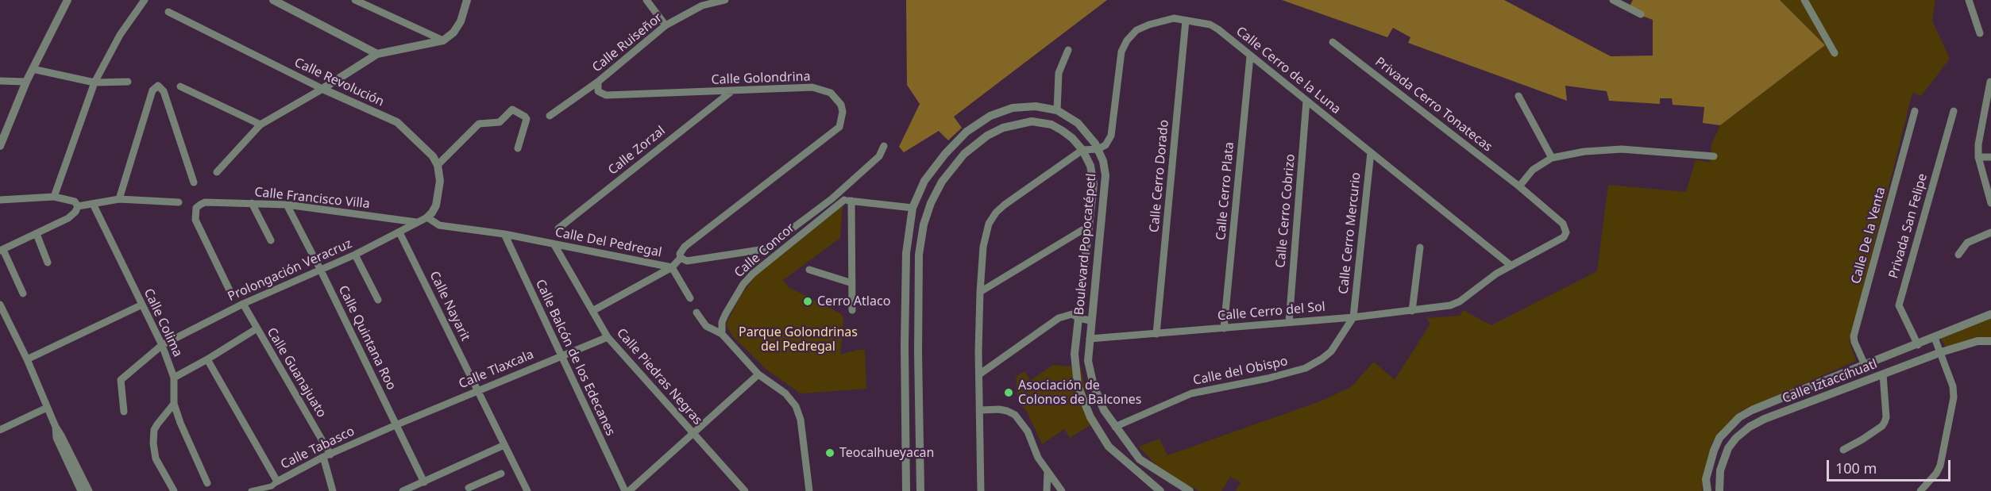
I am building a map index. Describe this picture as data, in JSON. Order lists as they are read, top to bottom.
{
  "streets": {
    "street": [
      "Calle Ruiseñor",
      "Calle Cerro de la Luna",
      "Calle Golondrina",
      "Calle Revolución",
      "Privada Cerro Tonatecas",
      "Calle Zorzal",
      "Calle Cerro Dorado",
      "Calle Cerro Plata",
      "Calle Francisco Villa",
      "Calle Cerro Cobrizo",
      "Privada San Felipe",
      "Calle Cerro Mercurio",
      "Calle De la Venta",
      "Calle Del Pedregal",
      "Boulevard Popocatépetl",
      "Calle Concor",
      "Prolongación Veracruz",
      "Calle Nayarit",
      "Calle Cerro del Sol",
      "Calle Colima",
      "Calle Quintana Roo",
      "Calle Balcón de los Edecanes",
      "Calle Tlaxcala",
      "Calle del Obispo",
      "Calle Guanajuato",
      "Calle Piedras Negras",
      "Calle Iztaccíhuatl",
      "Calle Tabasco"
    ]
  },
  "crossings": [
    ["Calle Ruiseñor", "Calle Golondrina"],
    ["Calle Cerro de la Luna", "Privada Cerro Tonatecas"],
    ["Calle Cerro de la Luna", "Calle Cerro Dorado"],
    ["Calle Cerro de la Luna", "Calle Cerro Plata"],
    ["Calle Cerro de la Luna", "Calle Cerro Cobrizo"],
    ["Calle Cerro de la Luna", "Calle Cerro Mercurio"],
    ["Calle Cerro de la Luna", "Boulevard Popocatépetl"],
    ["Calle Cerro de la Luna", "Calle Cerro del Sol"],
    ["Calle Golondrina", "Calle Zorzal"],
    ["Calle Golondrina", "Calle Del Pedregal"],
    ["Calle Golondrina", "Calle Piedras Negras"],
    ["Privada Cerro Tonatecas", "Calle Cerro del Sol"],
    ["Calle Cerro Dorado", "Calle Cerro del Sol"],
    ["Calle Cerro Plata", "Calle Cerro del Sol"],
    ["Calle Francisco Villa", "Prolongación Veracruz"],
    ["Calle Francisco Villa", "Calle Quintana Roo"],
    ["Calle Cerro Cobrizo", "Calle Cerro del Sol"],
    ["Calle Cerro Mercurio", "Calle Cerro del Sol"],
    ["Calle Cerro Mercurio", "Calle del Obispo"],
    ["Calle Del Pedregal", "Prolongación Veracruz"],
    ["Calle Del Pedregal", "Calle Balcón de los Edecanes"],
    ["Calle Del Pedregal", "Calle Piedras Negras"],
    ["Boulevard Popocatépetl", "Calle Cerro del Sol"],
    ["Boulevard Popocatépetl", "Calle del Obispo"],
    ["Prolongación Veracruz", "Calle Nayarit"],
    ["Prolongación Veracruz", "Calle Colima"],
    ["Prolongación Veracruz", "Calle Quintana Roo"],
    ["Prolongación Veracruz", "Calle Guanajuato"],
    ["Calle Nayarit", "Calle Tlaxcala"],
    ["Calle Cerro del Sol", "Calle del Obispo"],
    ["Calle Quintana Roo", "Calle Tlaxcala"],
    ["Calle Quintana Roo", "Calle Tabasco"],
    ["Calle Balcón de los Edecanes", "Calle Tlaxcala"],
    ["Calle Tlaxcala", "Calle Piedras Negras"],
    ["Calle Tlaxcala", "Calle Tabasco"],
    ["Calle Guanajuato", "Calle Tabasco"]
  ],
  "parks": ["Parque Golondrinas del Pedregal"],
  "places": ["Cerro Atlaco", "Asociación de Colonos de Balcones", "Teocalhueyacan"],
  "scale_bar": "100 m"
}
